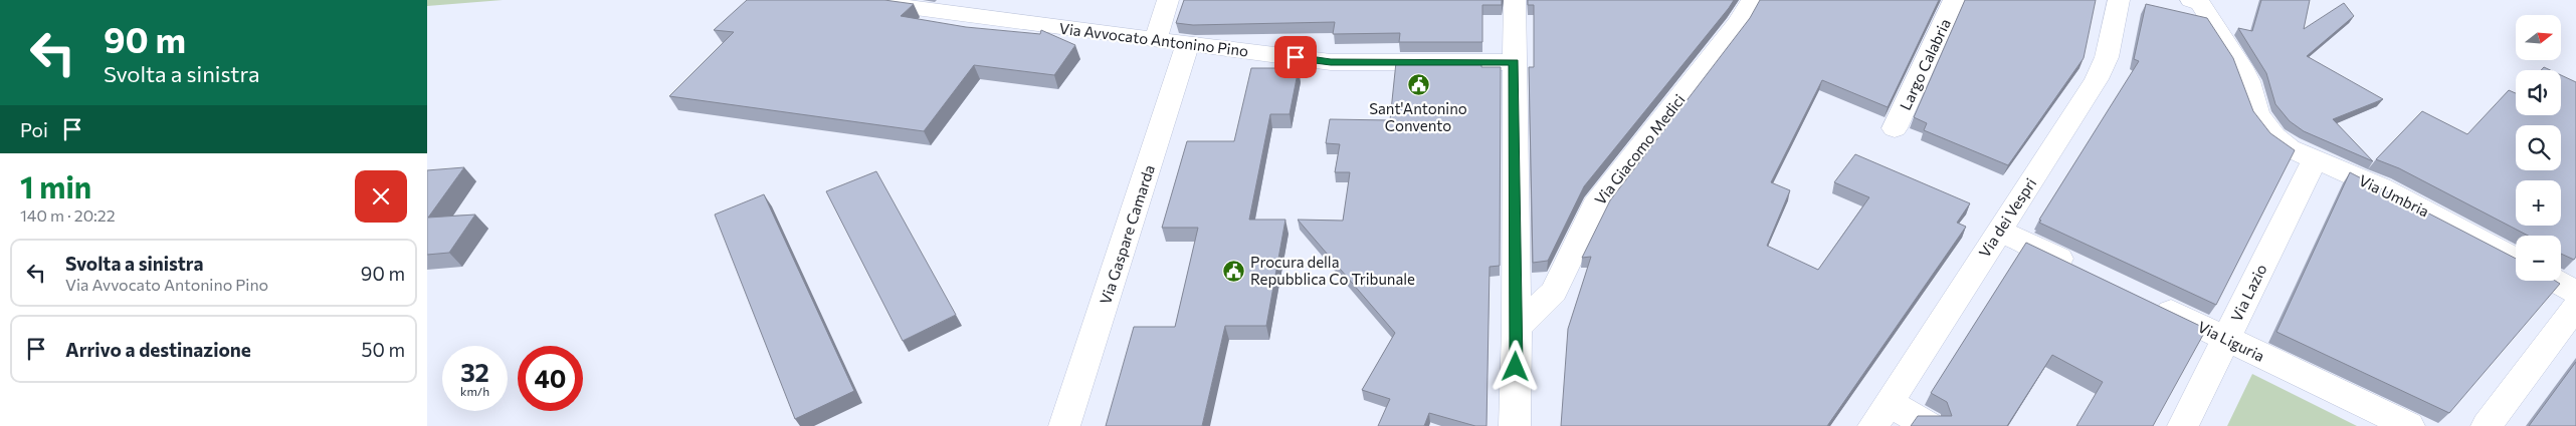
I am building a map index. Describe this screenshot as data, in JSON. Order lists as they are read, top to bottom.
{
  "streets": {
    "street": [
      "Via Avvocato Antonino Pino",
      "Largo Calabria",
      "Via Giacomo Medici",
      "Via Umbria",
      "Via dei Vespri",
      "Via Gaspare Camarda",
      "Via Lazio",
      "Via Liguria"
    ]
  },
  "crossings": [
    ["Via Avvocato Antonino Pino", "Via Gaspare Camarda"],
    ["Via Umbria", "Via Lazio"],
    ["Via Lazio", "Via Liguria"]
  ],
  "places": {
    "public building": ["Sant'Antonino Convento", "Procura della Repubblica Co Tribunale"]
  },
  "north": "right",
  "page": {
    "turn": ["90 m", "Svolta a sinistra"],
    "map_buttons": ["+", "−"],
    "then": "Poi",
    "heading": ["1 min", "140 m · 20:22"],
    "list": [
      {
        "name": "Svolta a sinistra",
        "note": "Via Avvocato Antonino Pino",
        "value": "90 m"
      },
      {
        "name": "Arrivo a destinazione",
        "value": "50 m"
      }
    ],
    "speed": "32 km/h",
    "limit": "40"
  }
}
